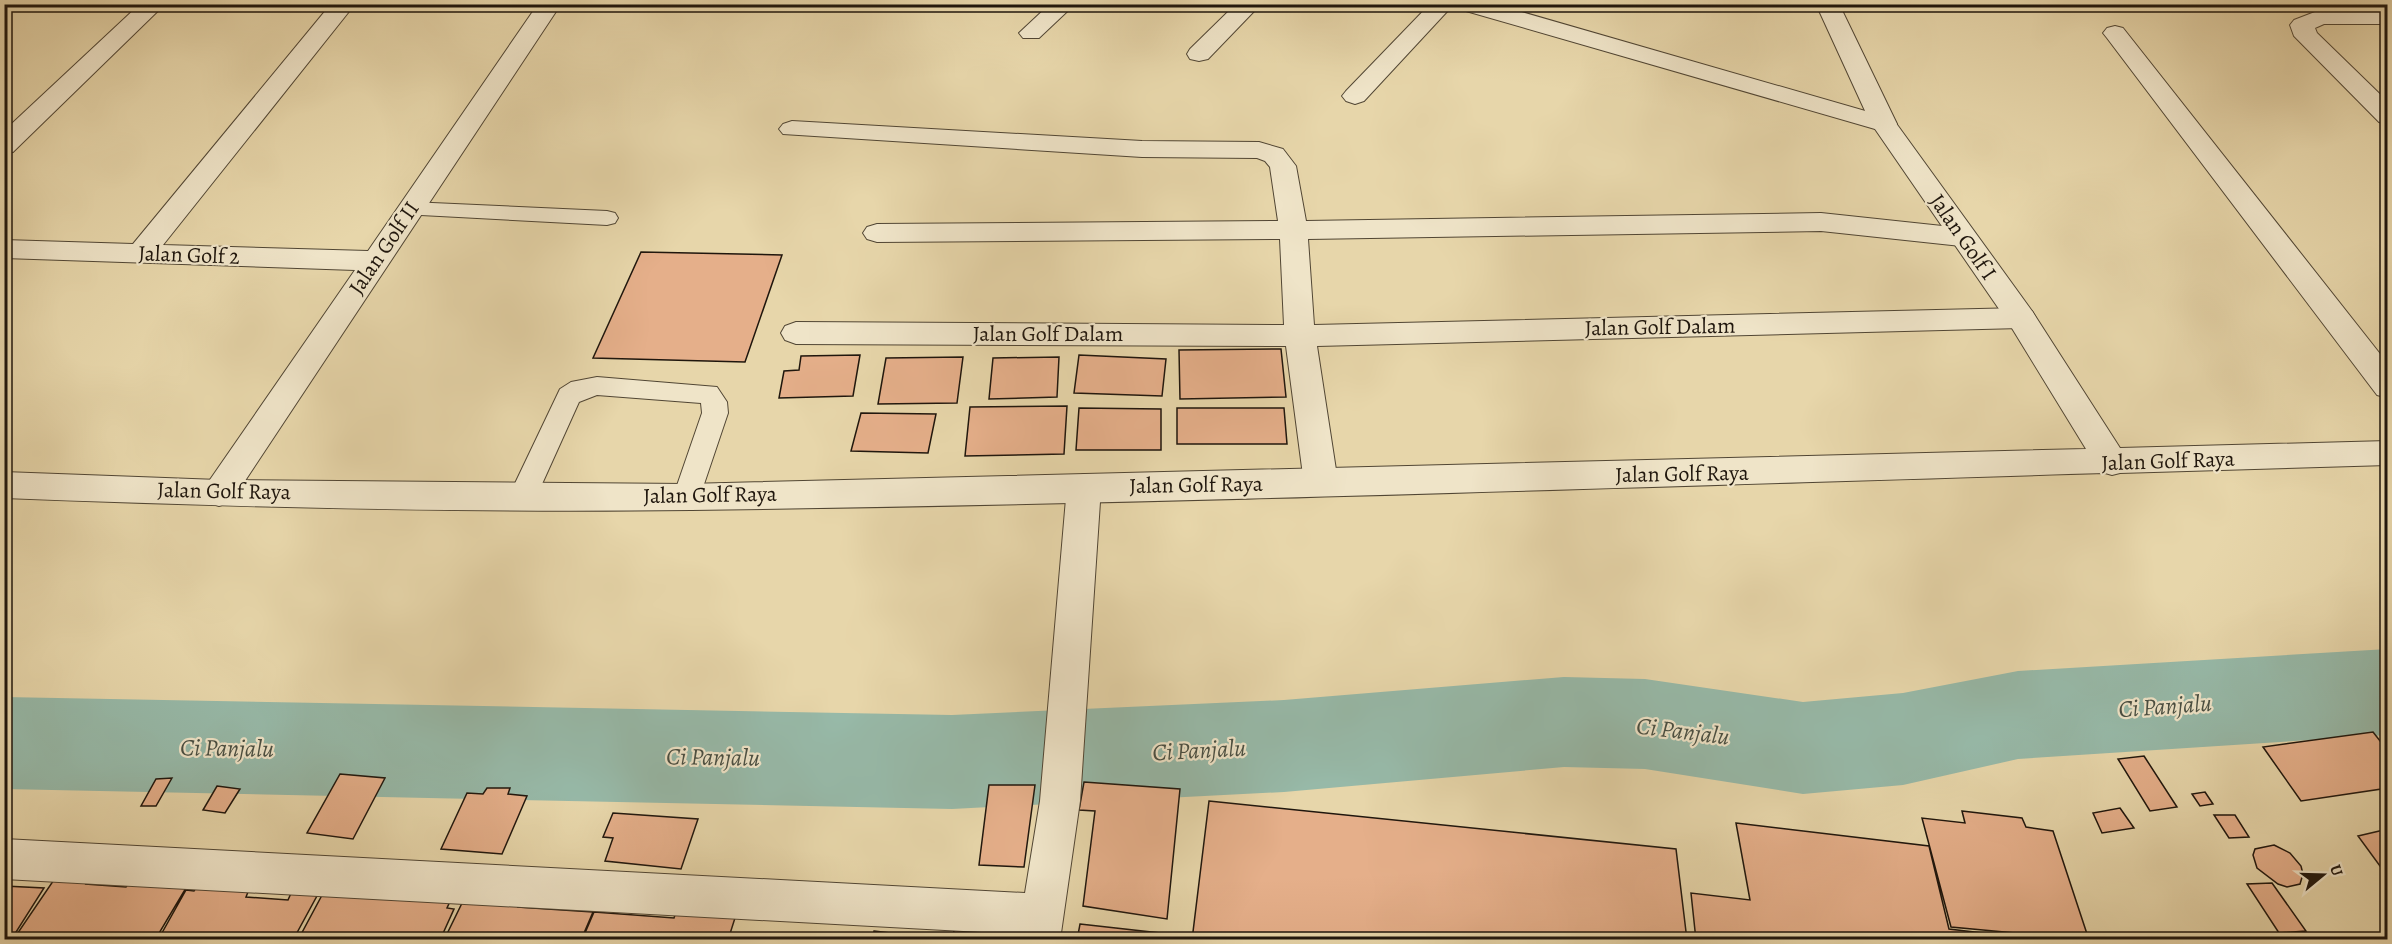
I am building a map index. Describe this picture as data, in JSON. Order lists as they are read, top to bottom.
{
  "streets": {
    "street": [
      "Jalan Golf I",
      "Jalan Golf II",
      "Jalan Golf 2",
      "Jalan Golf Dalam",
      "Jalan Golf Raya"
    ]
  },
  "crossings": [
    ["Jalan Golf I", "Jalan Golf Dalam"],
    ["Jalan Golf I", "Jalan Golf Raya"],
    ["Jalan Golf II", "Jalan Golf 2"],
    ["Jalan Golf II", "Jalan Golf Raya"]
  ],
  "water": ["Ci Panjalu"],
  "north": "right"
}
